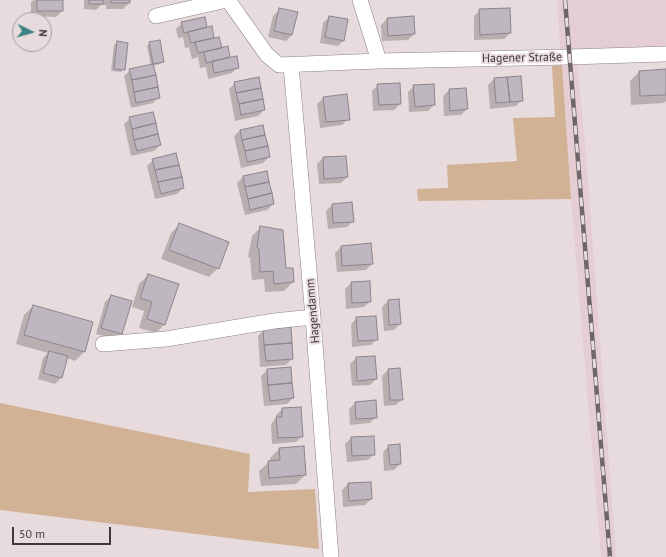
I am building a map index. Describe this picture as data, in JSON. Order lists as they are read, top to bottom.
{
  "streets": {
    "street": ["Hagener Straße", "Hagendamm"]
  },
  "crossings": [
    ["Hagener Straße", "Hagendamm"]
  ],
  "scale_bar": "50 m",
  "north": "right"
}
